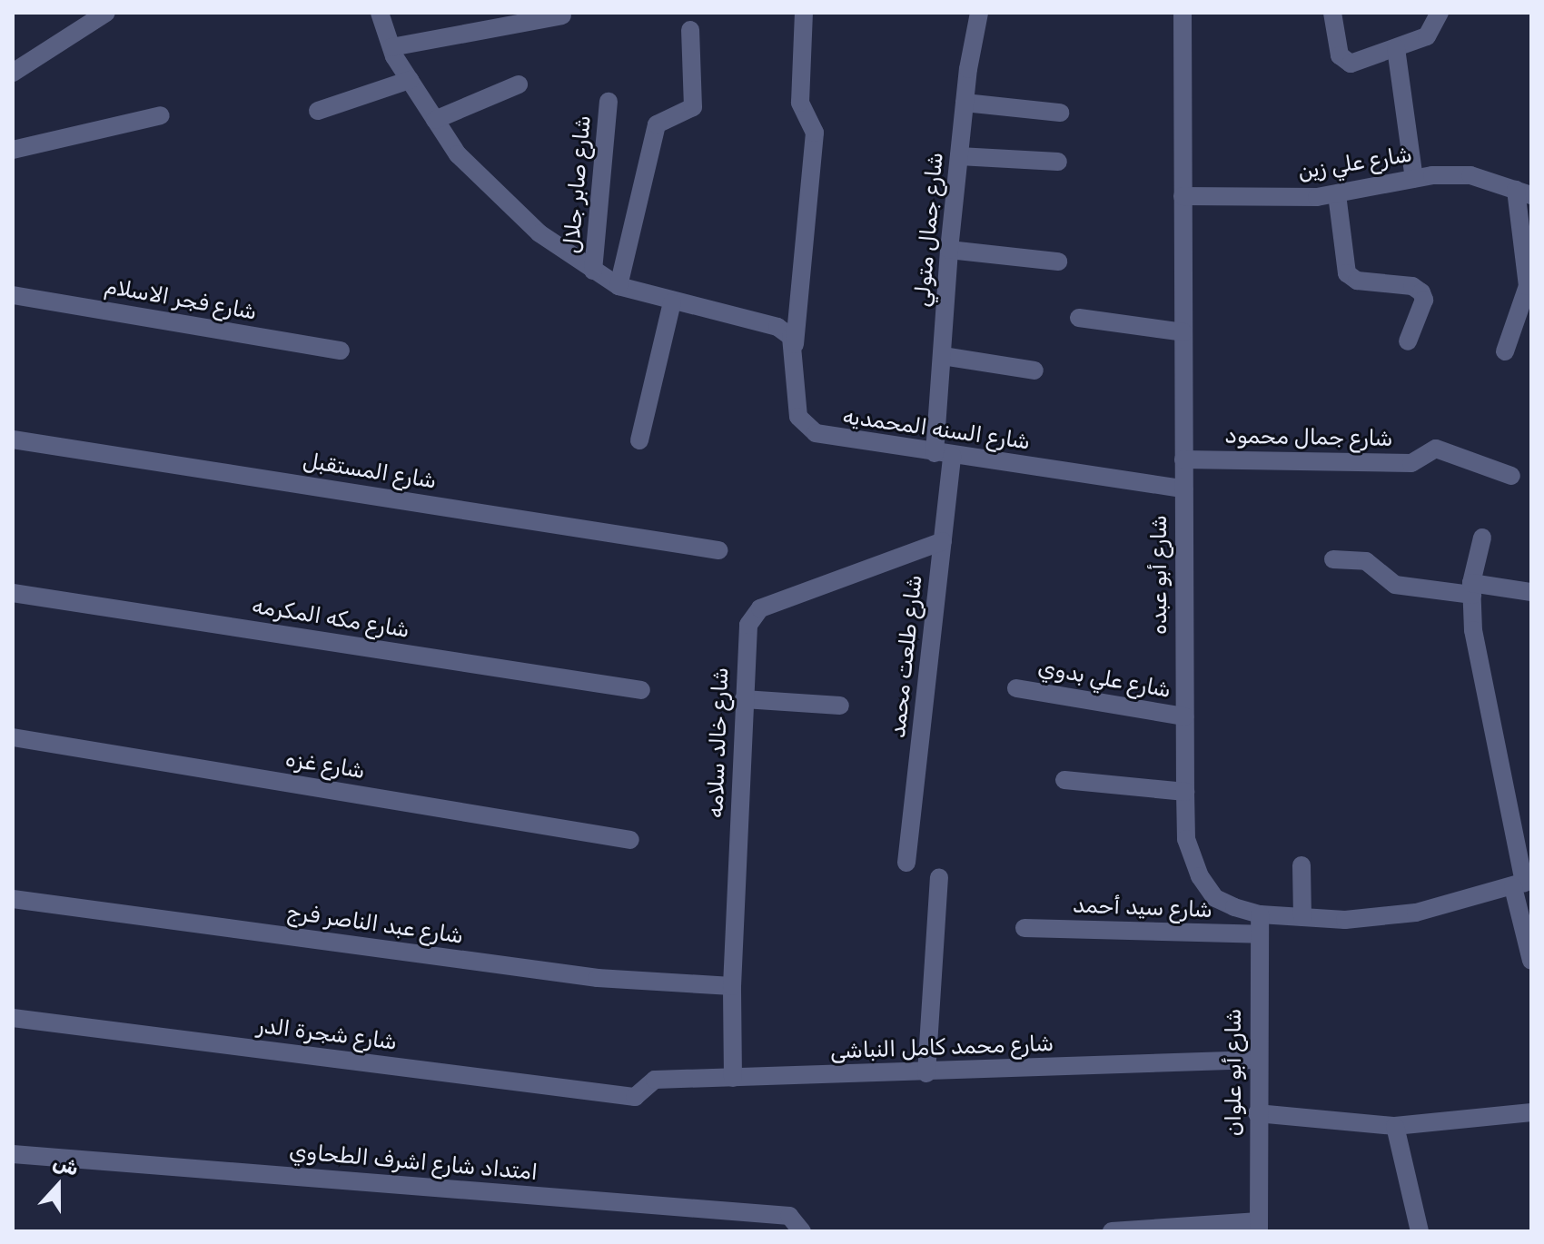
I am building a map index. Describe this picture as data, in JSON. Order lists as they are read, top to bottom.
{
  "streets": {
    "street": [
      "شارع علي زين",
      "شارع صابر جلال",
      "شارع جمال متولي",
      "شارع فجر الاسلام",
      "شارع السنه المحمديه",
      "شارع جمال محمود",
      "شارع المستقبل",
      "شارع أبو عبده",
      "شارع مكه المكرمه",
      "شارع طلعت محمد",
      "شارع علي بدوي",
      "شارع خالد سلامه",
      "شارع غزه",
      "شارع سيد أحمد",
      "شارع عبد الناصر فرج",
      "شارع شجرة الدر",
      "شارع محمد كامل النباشى",
      "شارع أبو علوان",
      "امتداد شارع اشرف الطحاوي"
    ]
  },
  "crossings": [
    ["شارع علي زين", "شارع أبو عبده"],
    ["شارع جمال متولي", "شارع السنه المحمديه"],
    ["شارع جمال متولي", "شارع طلعت محمد"],
    ["شارع السنه المحمديه", "شارع أبو عبده"],
    ["شارع السنه المحمديه", "شارع طلعت محمد"],
    ["شارع جمال محمود", "شارع أبو عبده"],
    ["شارع أبو عبده", "شارع علي بدوي"],
    ["شارع أبو عبده", "شارع أبو علوان"],
    ["شارع طلعت محمد", "شارع خالد سلامه"],
    ["شارع خالد سلامه", "شارع عبد الناصر فرج"],
    ["شارع خالد سلامه", "شارع محمد كامل النباشى"],
    ["شارع سيد أحمد", "شارع أبو علوان"],
    ["شارع شجرة الدر", "شارع محمد كامل النباشى"],
    ["شارع محمد كامل النباشى", "شارع أبو علوان"]
  ],
  "north": "top"
}
